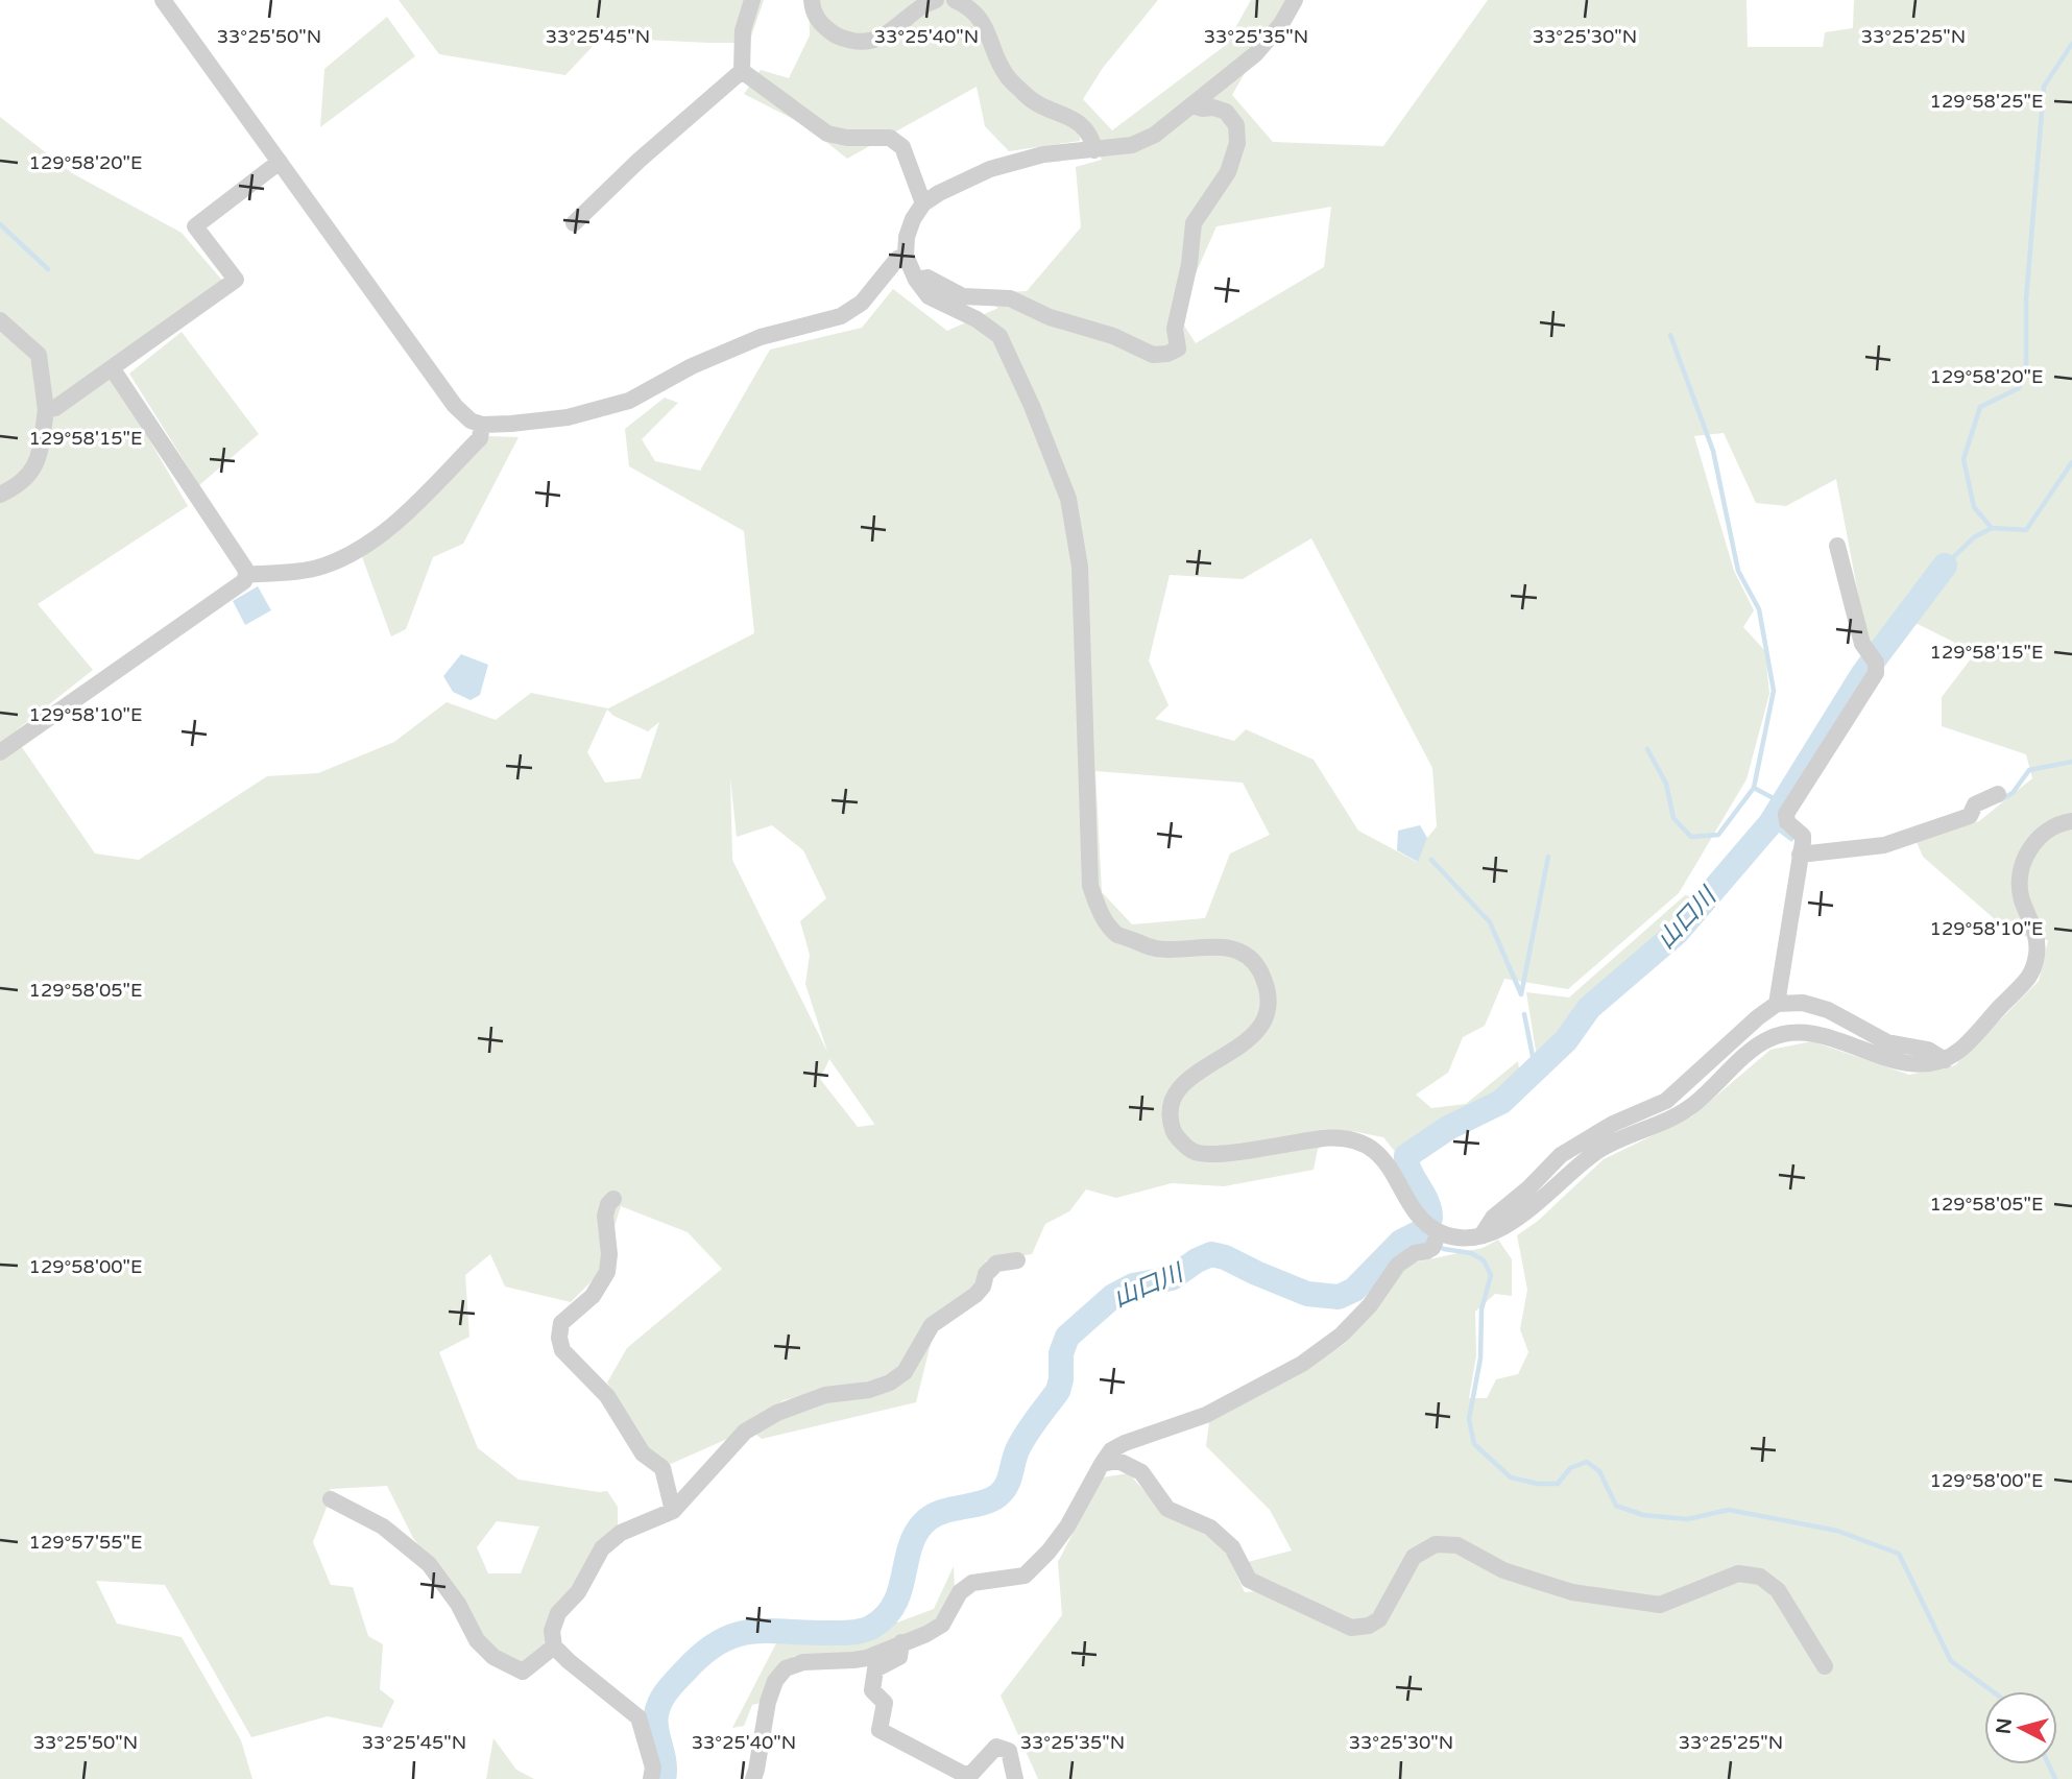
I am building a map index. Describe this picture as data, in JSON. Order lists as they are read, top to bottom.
{
  "water": ["山口川"],
  "north": "left",
  "coordinates": [
    "33°25'50\"N",
    "33°25'45\"N",
    "33°25'40\"N",
    "33°25'35\"N",
    "33°25'30\"N",
    "33°25'25\"N",
    "129°58'25\"E",
    "129°58'20\"E",
    "129°58'15\"E",
    "129°58'10\"E",
    "129°58'05\"E",
    "129°58'00\"E",
    "129°57'55\"E"
  ]
}
